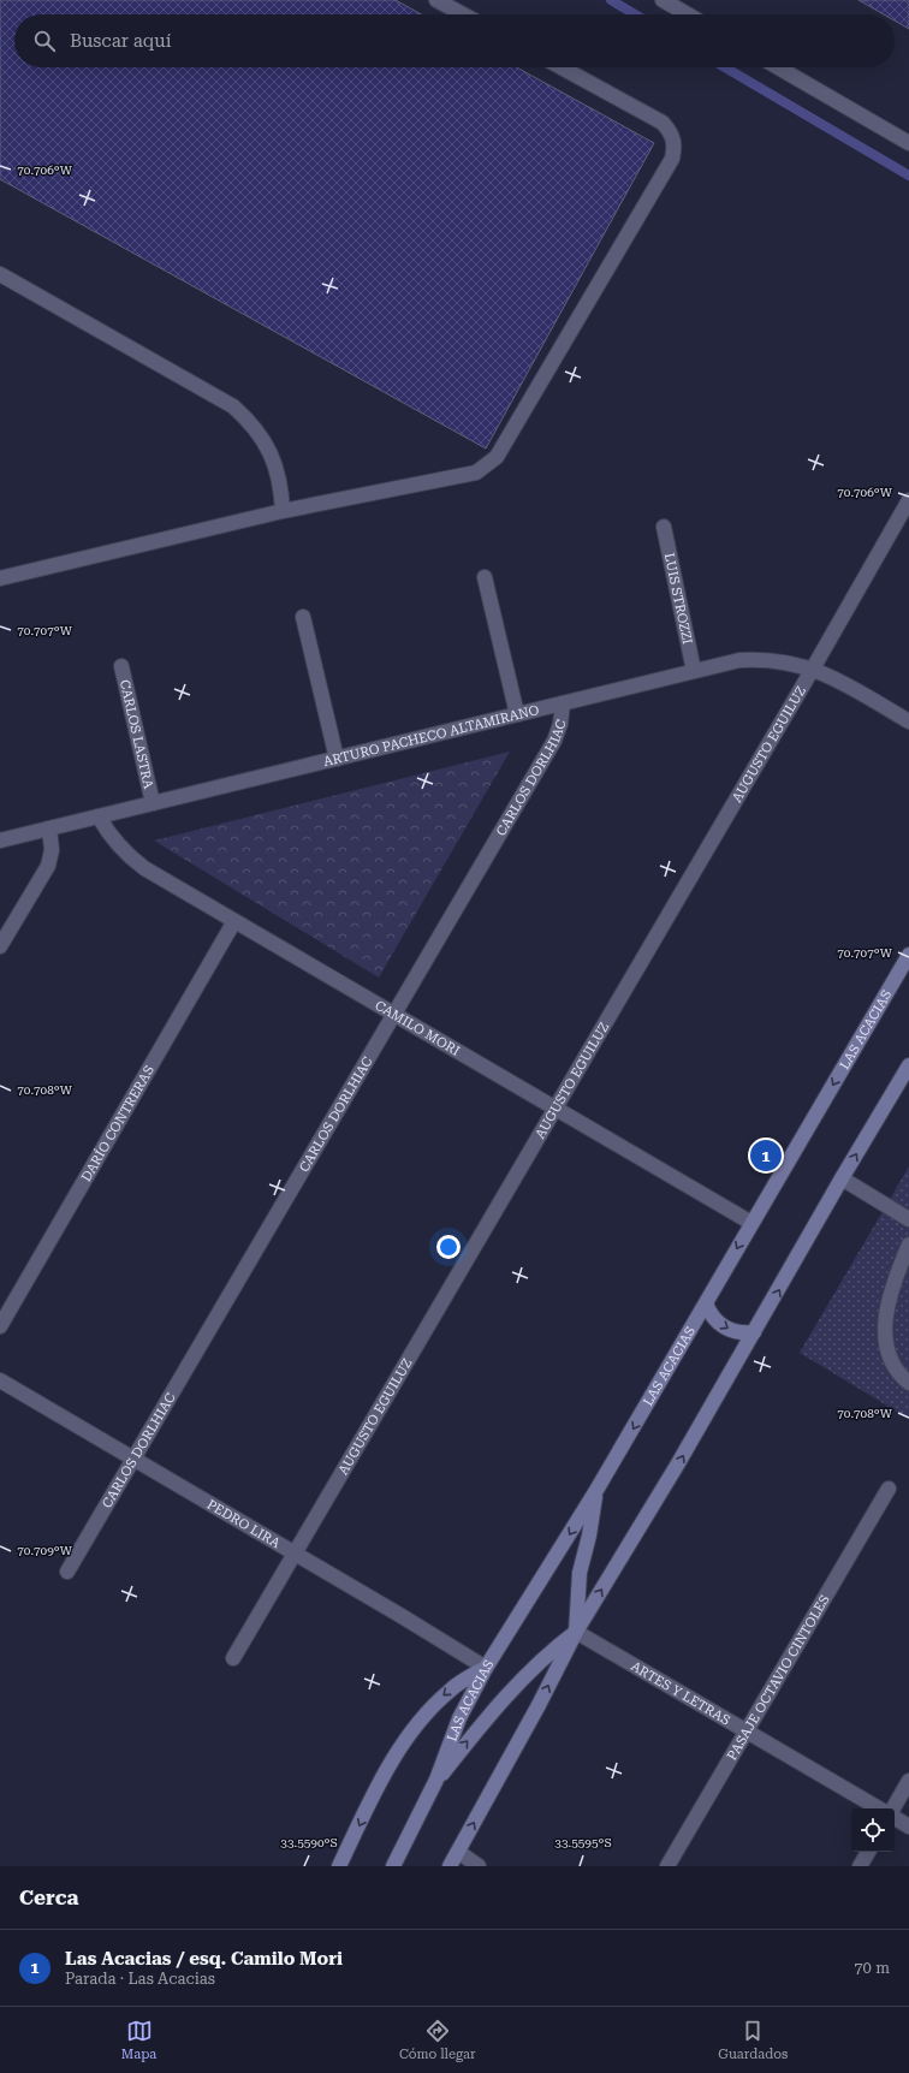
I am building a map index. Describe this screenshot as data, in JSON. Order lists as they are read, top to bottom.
{
  "streets": {
    "main road": ["LAS ACACIAS"],
    "street": [
      "LUIS STROZZI",
      "CARLOS LASTRA",
      "ARTURO PACHECO ALTAMIRANO",
      "AUGUSTO EGUILUZ",
      "CARLOS DORLHIAC",
      "CAMILO MORI",
      "DARÍO CONTRERAS",
      "PEDRO LIRA",
      "PASAJE OCTAVIO CINTOLES",
      "ARTES Y LETRAS"
    ]
  },
  "crossings": [
    ["LUIS STROZZI", "ARTURO PACHECO ALTAMIRANO"],
    ["CARLOS LASTRA", "ARTURO PACHECO ALTAMIRANO"],
    ["ARTURO PACHECO ALTAMIRANO", "AUGUSTO EGUILUZ"],
    ["ARTURO PACHECO ALTAMIRANO", "CARLOS DORLHIAC"],
    ["ARTURO PACHECO ALTAMIRANO", "CAMILO MORI"],
    ["AUGUSTO EGUILUZ", "CAMILO MORI"],
    ["AUGUSTO EGUILUZ", "PEDRO LIRA"],
    ["CARLOS DORLHIAC", "CAMILO MORI"],
    ["CARLOS DORLHIAC", "PEDRO LIRA"],
    ["CAMILO MORI", "LAS ACACIAS"],
    ["CAMILO MORI", "DARÍO CONTRERAS"],
    ["LAS ACACIAS", "PEDRO LIRA"],
    ["LAS ACACIAS", "ARTES Y LETRAS"],
    ["PASAJE OCTAVIO CINTOLES", "ARTES Y LETRAS"]
  ],
  "page": {
    "search": "Buscar aquí",
    "pins": "1",
    "heading": "Cerca",
    "list": [
      {
        "mark": "1",
        "name": "Las Acacias / esq. Camilo Mori",
        "note": "Parada · Las Acacias",
        "value": "70 m"
      }
    ],
    "nav": ["Mapa", "Cómo llegar", "Guardados"]
  },
  "coordinates": [
    "70.706°W",
    "70.707°W",
    "70.708°W",
    "70.709°W",
    "33.5590°S",
    "33.5595°S"
  ]
}
